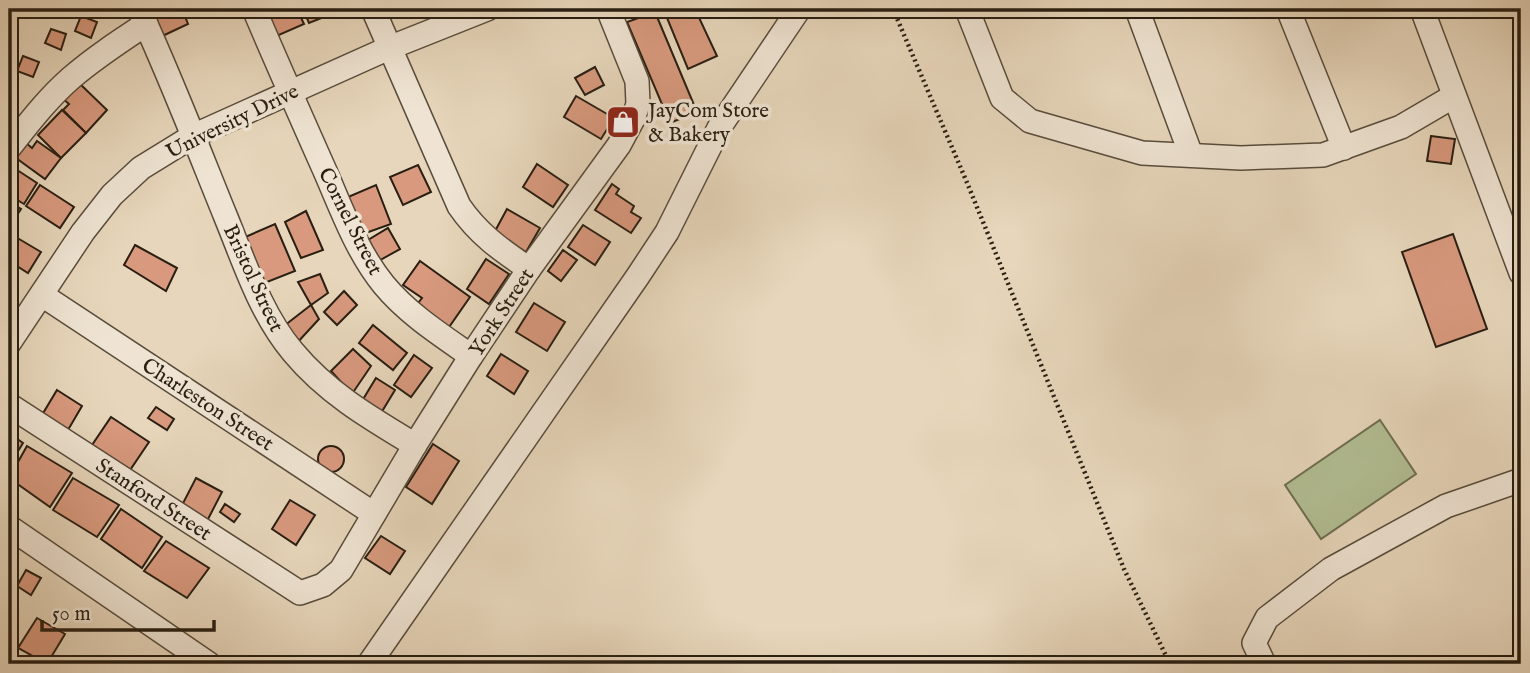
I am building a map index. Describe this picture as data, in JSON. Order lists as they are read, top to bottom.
{
  "streets": {
    "street": [
      "University Drive",
      "Cornel Street",
      "Bristol Street",
      "York Street",
      "Charleston Street",
      "Stanford Street"
    ]
  },
  "crossings": [
    ["University Drive", "Cornel Street"],
    ["University Drive", "Bristol Street"],
    ["University Drive", "Charleston Street"],
    ["Cornel Street", "York Street"],
    ["Bristol Street", "York Street"],
    ["York Street", "Charleston Street"],
    ["York Street", "Stanford Street"]
  ],
  "places": {
    "shop": ["JayCom Store & Bakery"]
  },
  "scale_bar": "50 m"
}
